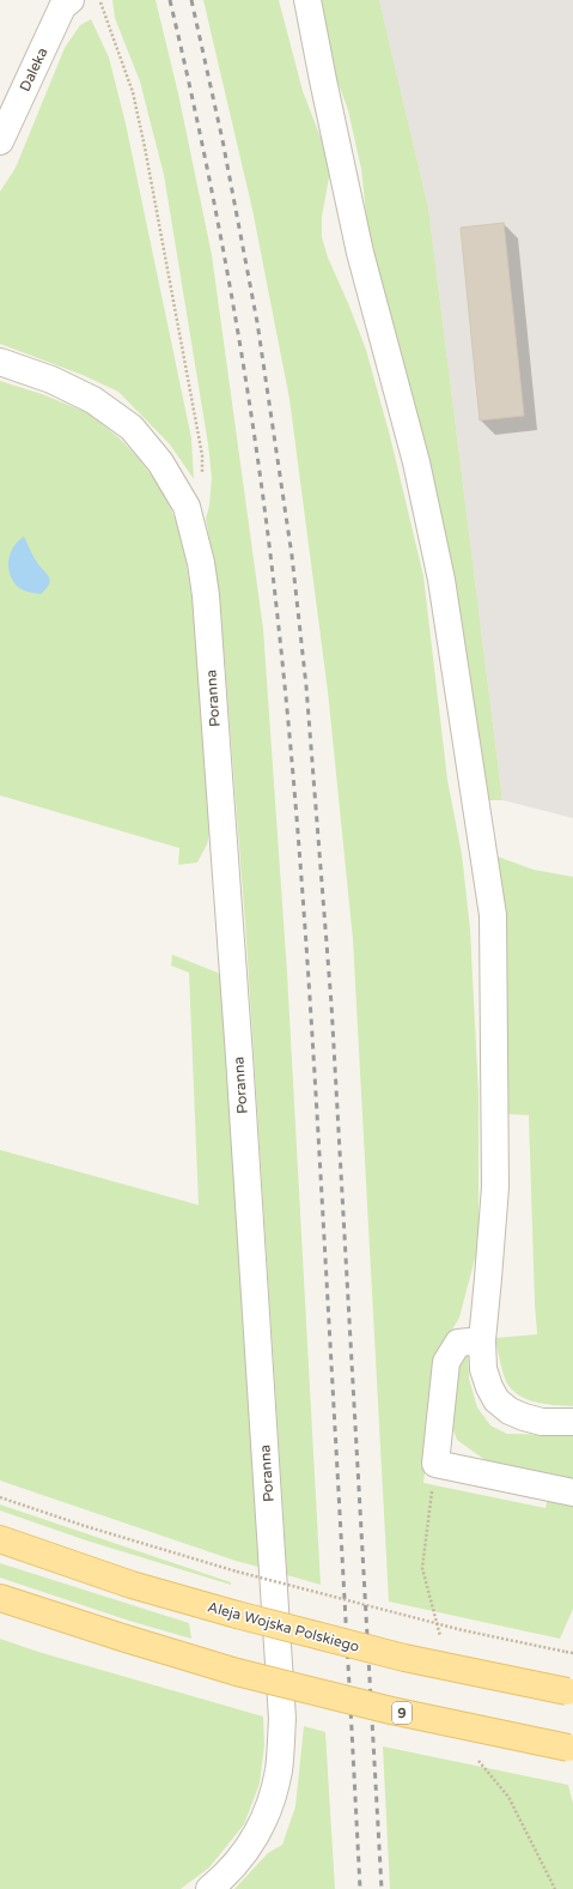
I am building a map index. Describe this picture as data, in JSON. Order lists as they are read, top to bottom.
{
  "streets": {
    "main road": ["Aleja Wojska Polskiego", "9"],
    "street": ["Daleka", "Poranna"]
  }
}
